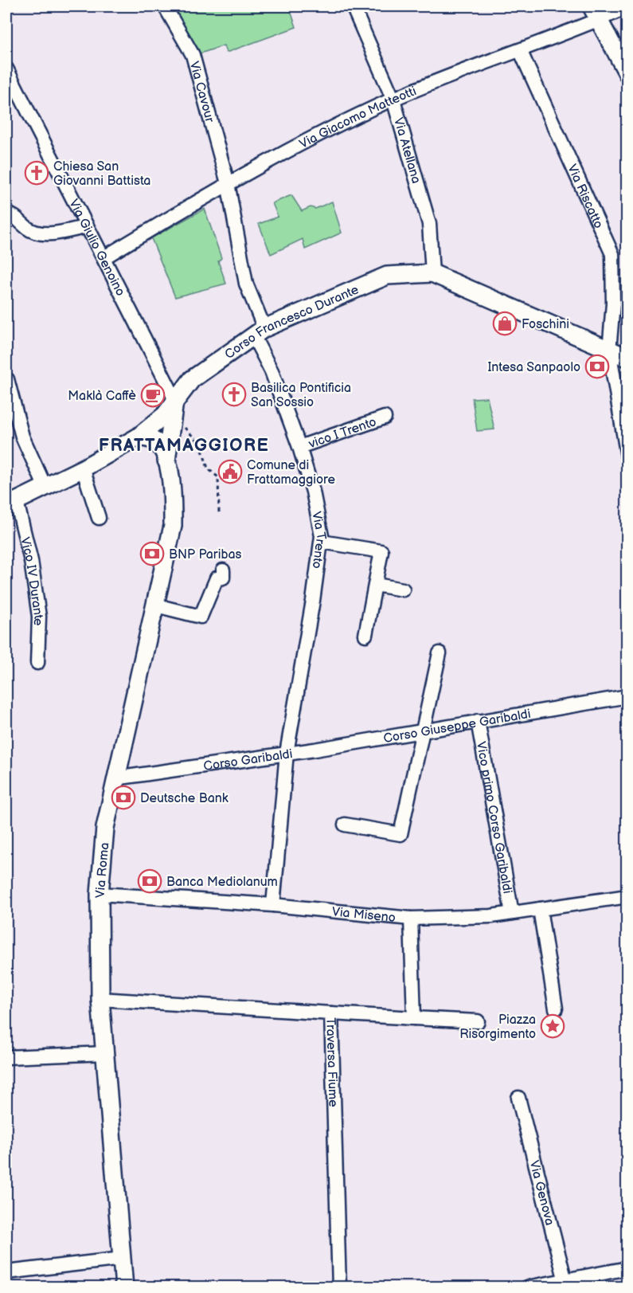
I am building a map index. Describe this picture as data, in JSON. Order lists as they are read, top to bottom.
{
  "streets": {
    "street": [
      "Via Cavour",
      "Via Giacomo Matteotti",
      "Via Atellana",
      "Via Riscatto",
      "Via Giulio Genoino",
      "Corso Francesco Durante",
      "vico I Trento",
      "Via Trento",
      "Vico IV Durante",
      "Corso Giuseppe Garibaldi",
      "Corso Garibaldi",
      "Vico primo Corso Garibaldi",
      "Via Roma",
      "Via Miseno",
      "Traversa Fiume",
      "Via Genova"
    ]
  },
  "crossings": [
    ["Via Cavour", "Via Giacomo Matteotti"],
    ["Via Cavour", "Corso Francesco Durante"],
    ["Via Cavour", "Via Trento"],
    ["Via Giacomo Matteotti", "Via Atellana"],
    ["Via Giacomo Matteotti", "Via Riscatto"],
    ["Via Giacomo Matteotti", "Via Giulio Genoino"],
    ["Via Atellana", "Corso Francesco Durante"],
    ["Via Riscatto", "Corso Francesco Durante"],
    ["Via Giulio Genoino", "Corso Francesco Durante"],
    ["Via Giulio Genoino", "Via Roma"],
    ["Corso Francesco Durante", "Via Trento"],
    ["Corso Francesco Durante", "Vico IV Durante"],
    ["Corso Francesco Durante", "Via Roma"],
    ["vico I Trento", "Via Trento"],
    ["Via Trento", "Corso Giuseppe Garibaldi"],
    ["Via Trento", "Corso Garibaldi"],
    ["Corso Giuseppe Garibaldi", "Corso Garibaldi"],
    ["Corso Giuseppe Garibaldi", "Vico primo Corso Garibaldi"],
    ["Corso Garibaldi", "Via Roma"],
    ["Corso Garibaldi", "Via Miseno"],
    ["Vico primo Corso Garibaldi", "Via Miseno"],
    ["Via Roma", "Via Miseno"],
    ["Via Roma", "Traversa Fiume"]
  ],
  "districts": ["FRATTAMAGGIORE"],
  "places": {
    "church": ["Chiesa San Giovanni Battista", "Basilica Pontificia San Sossio"],
    "shop": ["Foschini"],
    "bank": [
      "Intesa Sanpaolo",
      "BNP Paribas",
      "Deutsche Bank",
      "Banca Mediolanum"
    ],
    "cafe": ["Maklà Caffè"],
    "public building": ["Comune di Frattamaggiore"],
    "place": ["Piazza Risorgimento"]
  }
}
